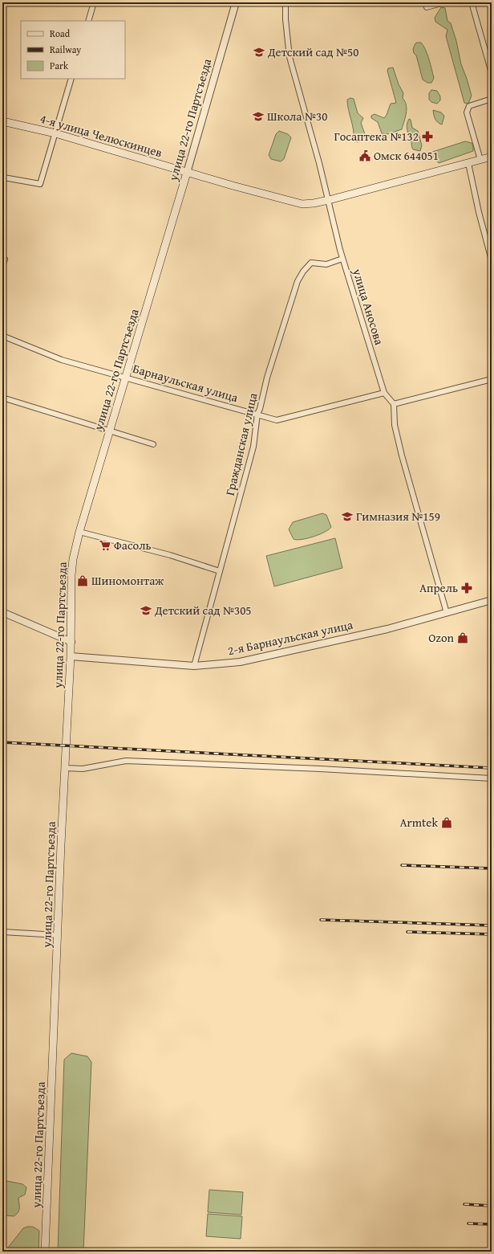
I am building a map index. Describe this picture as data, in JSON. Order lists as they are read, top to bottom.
{
  "streets": {
    "main road": ["улица 22-го Партсъезда", "4-я улица Челюскинцев"],
    "street": [
      "улица Аносова",
      "Барнаульская улица",
      "Гражданская улица",
      "2-я Барнаульская улица"
    ]
  },
  "crossings": [
    ["улица 22-го Партсъезда", "4-я улица Челюскинцев"],
    ["улица 22-го Партсъезда", "Барнаульская улица"],
    ["улица 22-го Партсъезда", "2-я Барнаульская улица"],
    ["4-я улица Челюскинцев", "улица Аносова"],
    ["улица Аносова", "Барнаульская улица"],
    ["улица Аносова", "Гражданская улица"],
    ["Барнаульская улица", "Гражданская улица"],
    ["Гражданская улица", "2-я Барнаульская улица"]
  ],
  "places": {
    "school or university": [
      "Детский сад №50",
      "Школа №30",
      "Гимназия №159",
      "Детский сад №305"
    ],
    "pharmacy": ["Госаптека №132", "Апрель"],
    "public building": ["Омск 644051"],
    "supermarket": ["Фасоль"],
    "shop": ["Шиномонтаж", "Ozon", "Armtek"]
  },
  "legend": ["Road", "Railway", "Park"]
}
